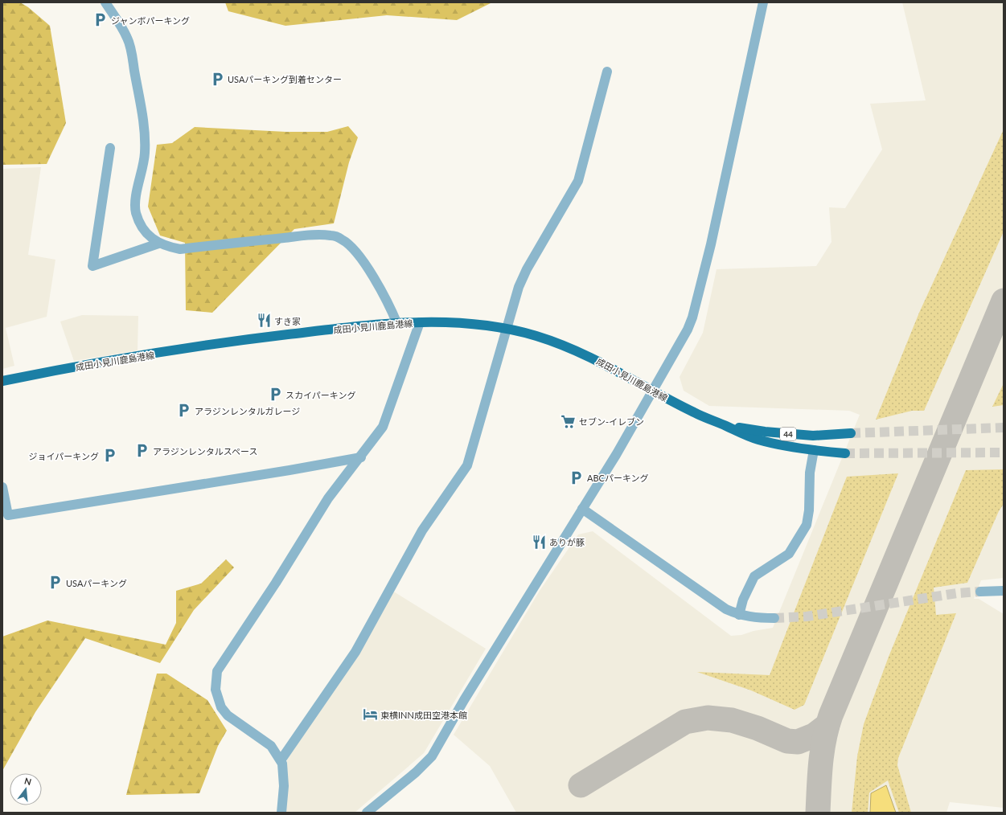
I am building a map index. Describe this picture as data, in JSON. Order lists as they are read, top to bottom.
{
  "streets": {
    "main road": ["成田小見川鹿島港線", "44"]
  },
  "places": {
    "parking": [
      "ジャンボパーキング",
      "USAパーキング到着センター",
      "スカイパーキング",
      "アラジンレンタルガレージ",
      "アラジンレンタルスペース",
      "ジョイパーキング",
      "ABCパーキング",
      "USAパーキング"
    ],
    "restaurant": ["すき家", "ありが豚"],
    "supermarket": ["セブン-イレブン"],
    "hotel": ["東横INN成田空港本館"]
  },
  "north": "top"
}
